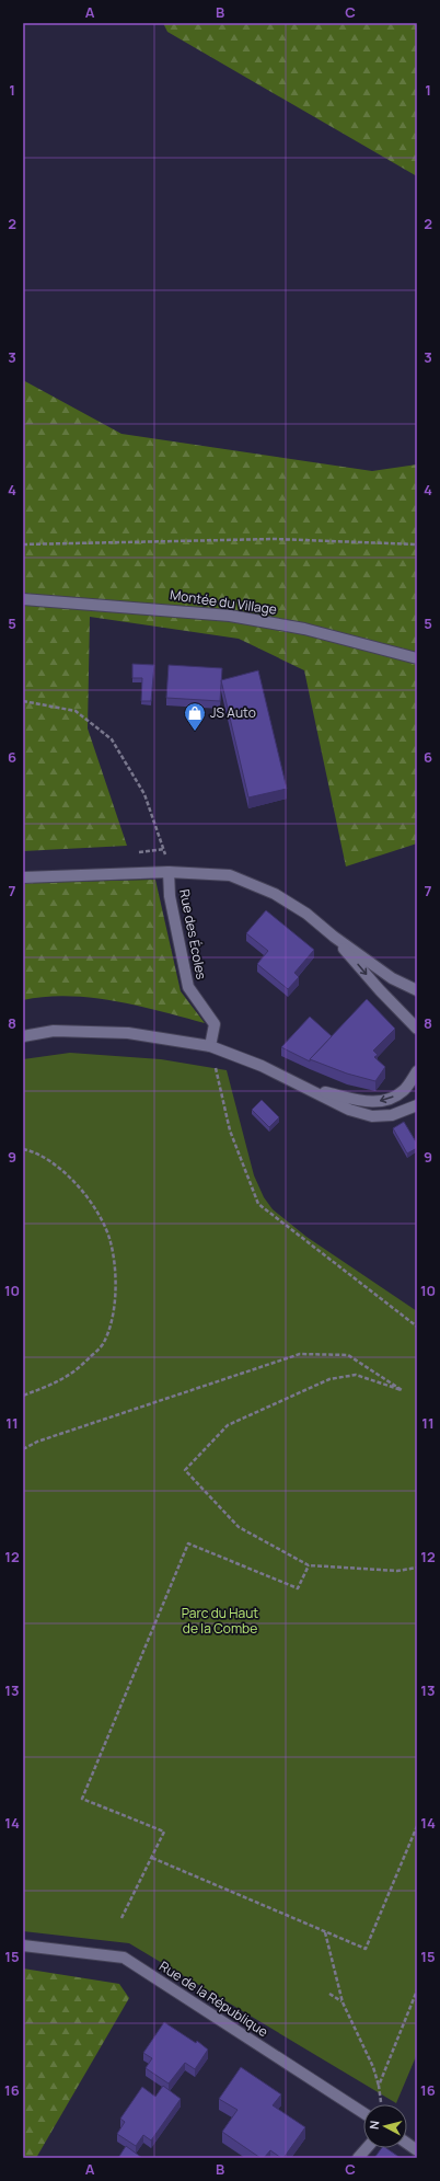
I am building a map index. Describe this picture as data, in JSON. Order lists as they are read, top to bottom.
{
  "streets": {
    "main road": ["Montée du Village", "Rue des Écoles", "Rue de la République"]
  },
  "parks": ["Parc du Haut de la Combe"],
  "places": {
    "shop": ["JS Auto"]
  },
  "north": "left",
  "grid": {
    "columns": ["A", "B", "C"],
    "rows": [
      "1",
      "2",
      "3",
      "4",
      "5",
      "6",
      "7",
      "8",
      "9",
      "10",
      "11",
      "12",
      "13",
      "14",
      "15",
      "16"
    ]
  }
}
